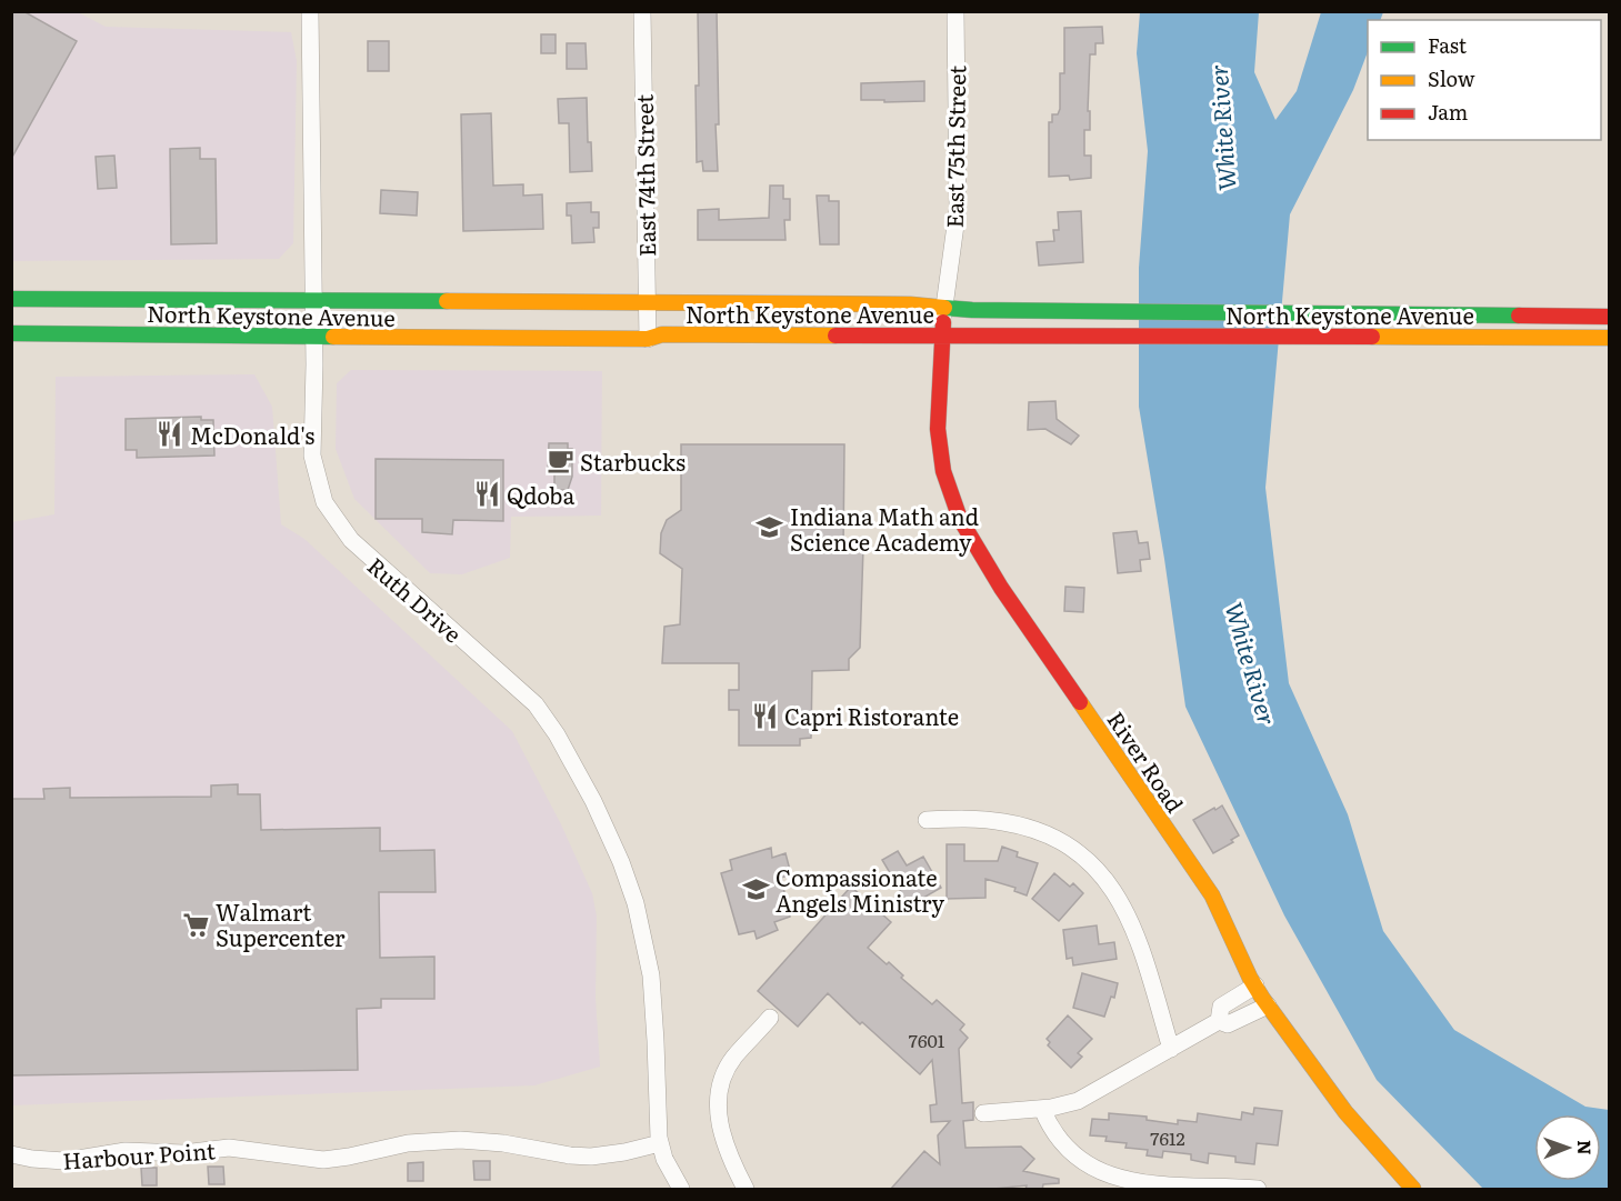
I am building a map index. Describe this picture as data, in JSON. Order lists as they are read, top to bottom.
{
  "streets": {
    "main road": ["North Keystone Avenue", "River Road"],
    "street": [
      "East 75th Street",
      "East 74th Street",
      "Ruth Drive",
      "Harbour Point"
    ]
  },
  "crossings": [
    ["East 75th Street", "North Keystone Avenue"],
    ["East 75th Street", "River Road"],
    ["East 74th Street", "North Keystone Avenue"],
    ["North Keystone Avenue", "Ruth Drive"],
    ["North Keystone Avenue", "River Road"],
    ["Ruth Drive", "Harbour Point"]
  ],
  "water": ["White River"],
  "places": {
    "restaurant": ["McDonald's", "Qdoba", "Capri Ristorante"],
    "cafe": ["Starbucks"],
    "school or university": ["Indiana Math and Science Academy", "Compassionate Angels Ministry"],
    "supermarket": ["Walmart Supercenter"]
  },
  "house_numbers": ["7601", "7612"],
  "legend": ["Fast", "Slow", "Jam"],
  "north": "right"
}
